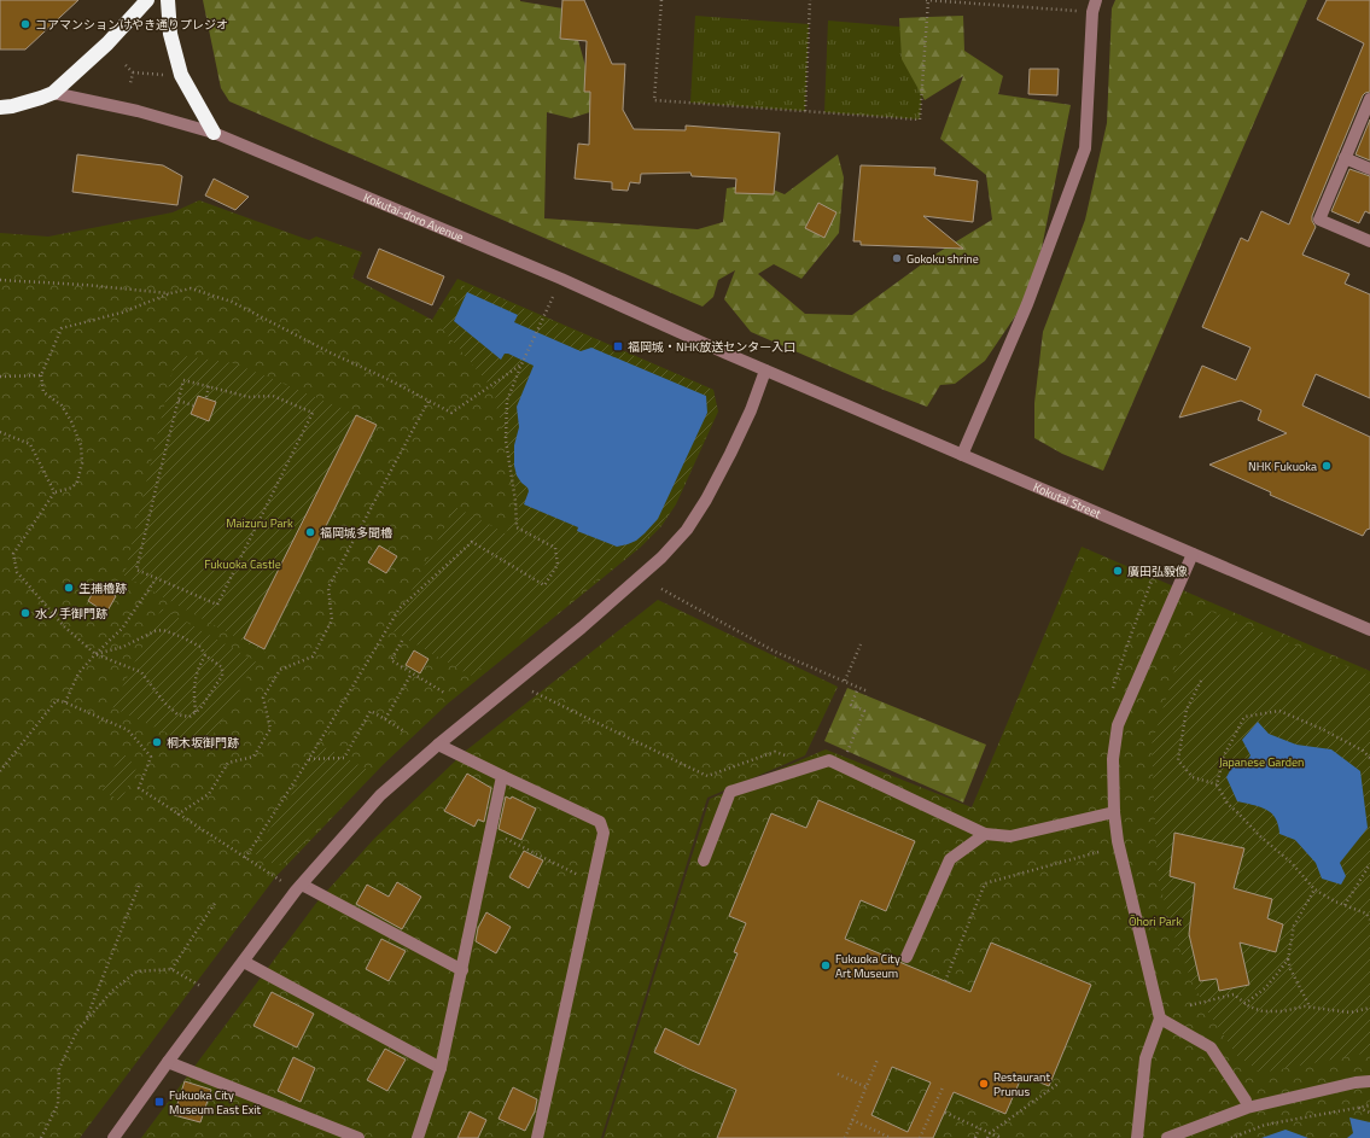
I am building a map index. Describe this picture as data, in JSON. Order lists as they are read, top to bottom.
{
  "streets": {
    "street": ["Kokutai-doro Avenue", "Kokutai Street"]
  },
  "crossings": [
    ["Kokutai-doro Avenue", "Kokutai Street"]
  ],
  "parks": [
    "Maizuru Park",
    "Fukuoka Castle",
    "Japanese Garden",
    "Ōhori Park"
  ],
  "places": {
    "other": [
      "コアマンションけやき通りプレジオ",
      "Gokoku shrine",
      "NHK Fukuoka",
      "福岡城多聞櫓",
      "廣田弘毅像",
      "生捕櫓跡",
      "水ノ手御門跡",
      "桐木坂御門跡",
      "Fukuoka City Art Museum",
      "Restaurant Prunus"
    ],
    "transit": ["福岡城・NHK放送センター入口", "Fukuoka City Museum East Exit"]
  }
}
